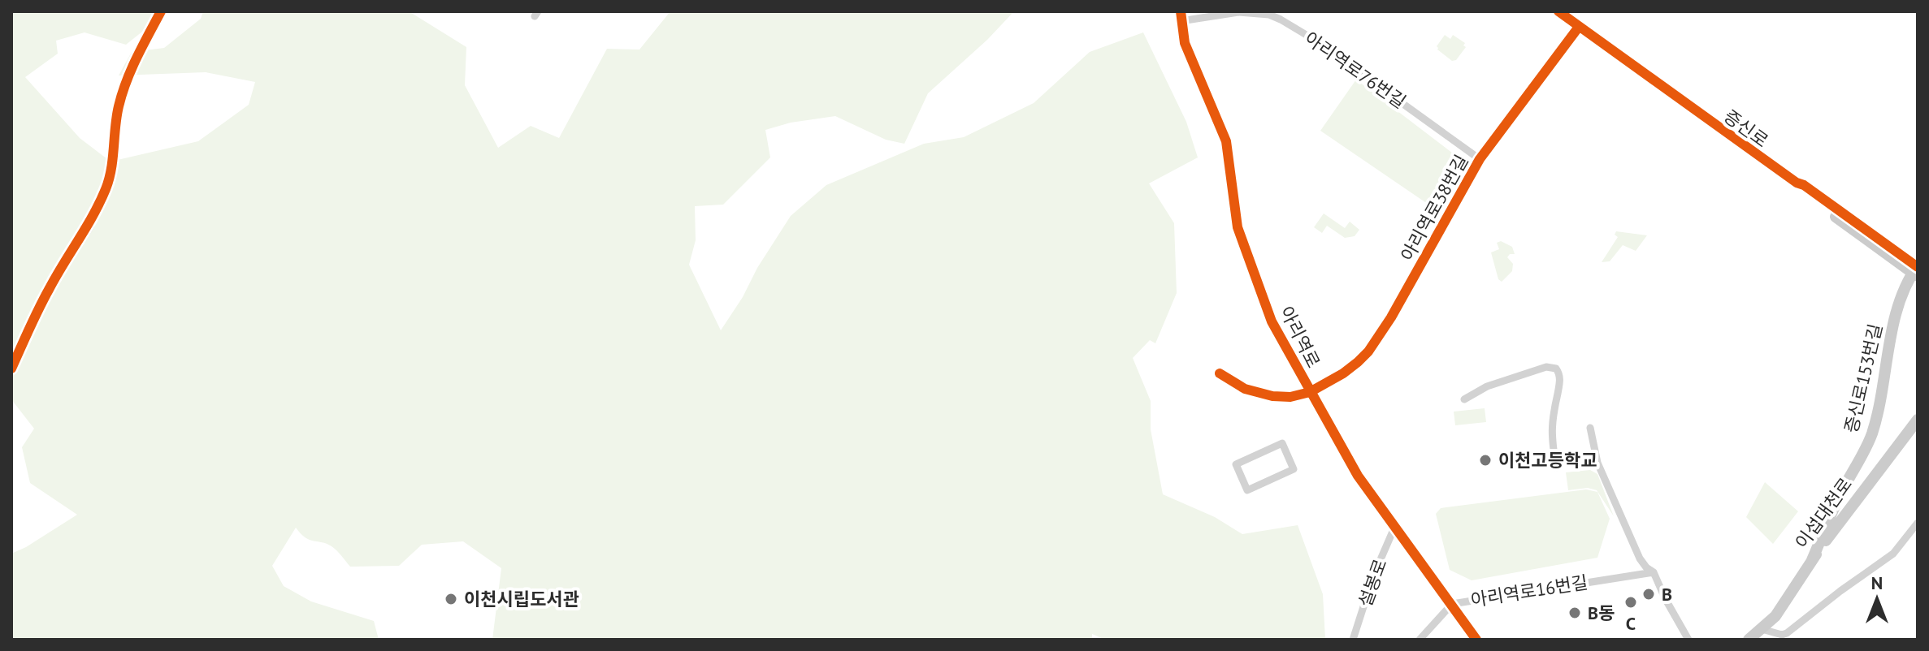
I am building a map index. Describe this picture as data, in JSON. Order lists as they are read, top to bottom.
{
  "streets": {
    "street": [
      "아리역로76번길",
      "증신로",
      "아리역로38번길",
      "아리역로",
      "증신로153번길",
      "이섭대천로",
      "설봉로",
      "아리역로16번길"
    ]
  },
  "crossings": [
    ["아리역로76번길", "아리역로38번길"],
    ["아리역로76번길", "아리역로"],
    ["증신로", "아리역로38번길"],
    ["증신로", "증신로153번길"],
    ["아리역로38번길", "아리역로"],
    ["아리역로", "설봉로"],
    ["아리역로", "아리역로16번길"],
    ["증신로153번길", "이섭대천로"]
  ],
  "places": [
    "이천고등학교",
    "B",
    "이천시립도서관",
    "C",
    "B동"
  ],
  "north": "top"
}
